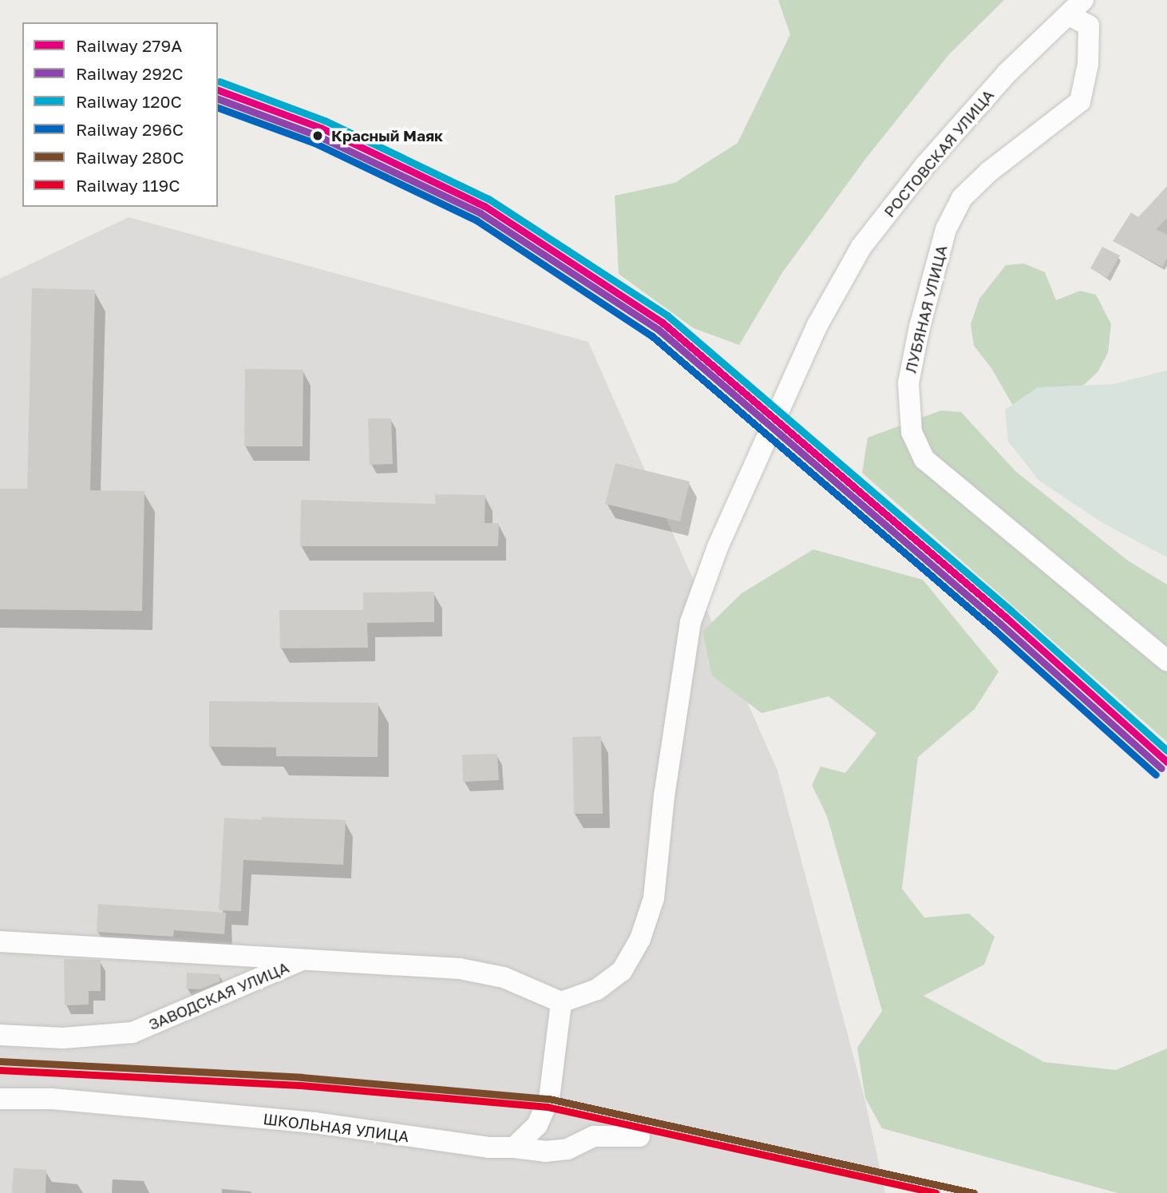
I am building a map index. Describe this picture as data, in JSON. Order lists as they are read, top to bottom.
{
  "streets": {
    "street": [
      "РОСТОВСКАЯ УЛИЦА",
      "ЛУБЯНАЯ УЛИЦА",
      "ЗАВОДСКАЯ УЛИЦА",
      "ШКОЛЬНАЯ УЛИЦА"
    ]
  },
  "crossings": [
    ["РОСТОВСКАЯ УЛИЦА", "ЛУБЯНАЯ УЛИЦА"],
    ["РОСТОВСКАЯ УЛИЦА", "ЗАВОДСКАЯ УЛИЦА"]
  ],
  "places": ["Красный Маяк"],
  "lines": [
    "rail line 120С",
    "rail line 279А",
    "rail line 292С",
    "rail line 296С",
    "rail line 280С",
    "rail line 119С"
  ],
  "legend": [
    "Railway 279А",
    "Railway 292С",
    "Railway 120С",
    "Railway 296С",
    "Railway 280С",
    "Railway 119С"
  ]
}
